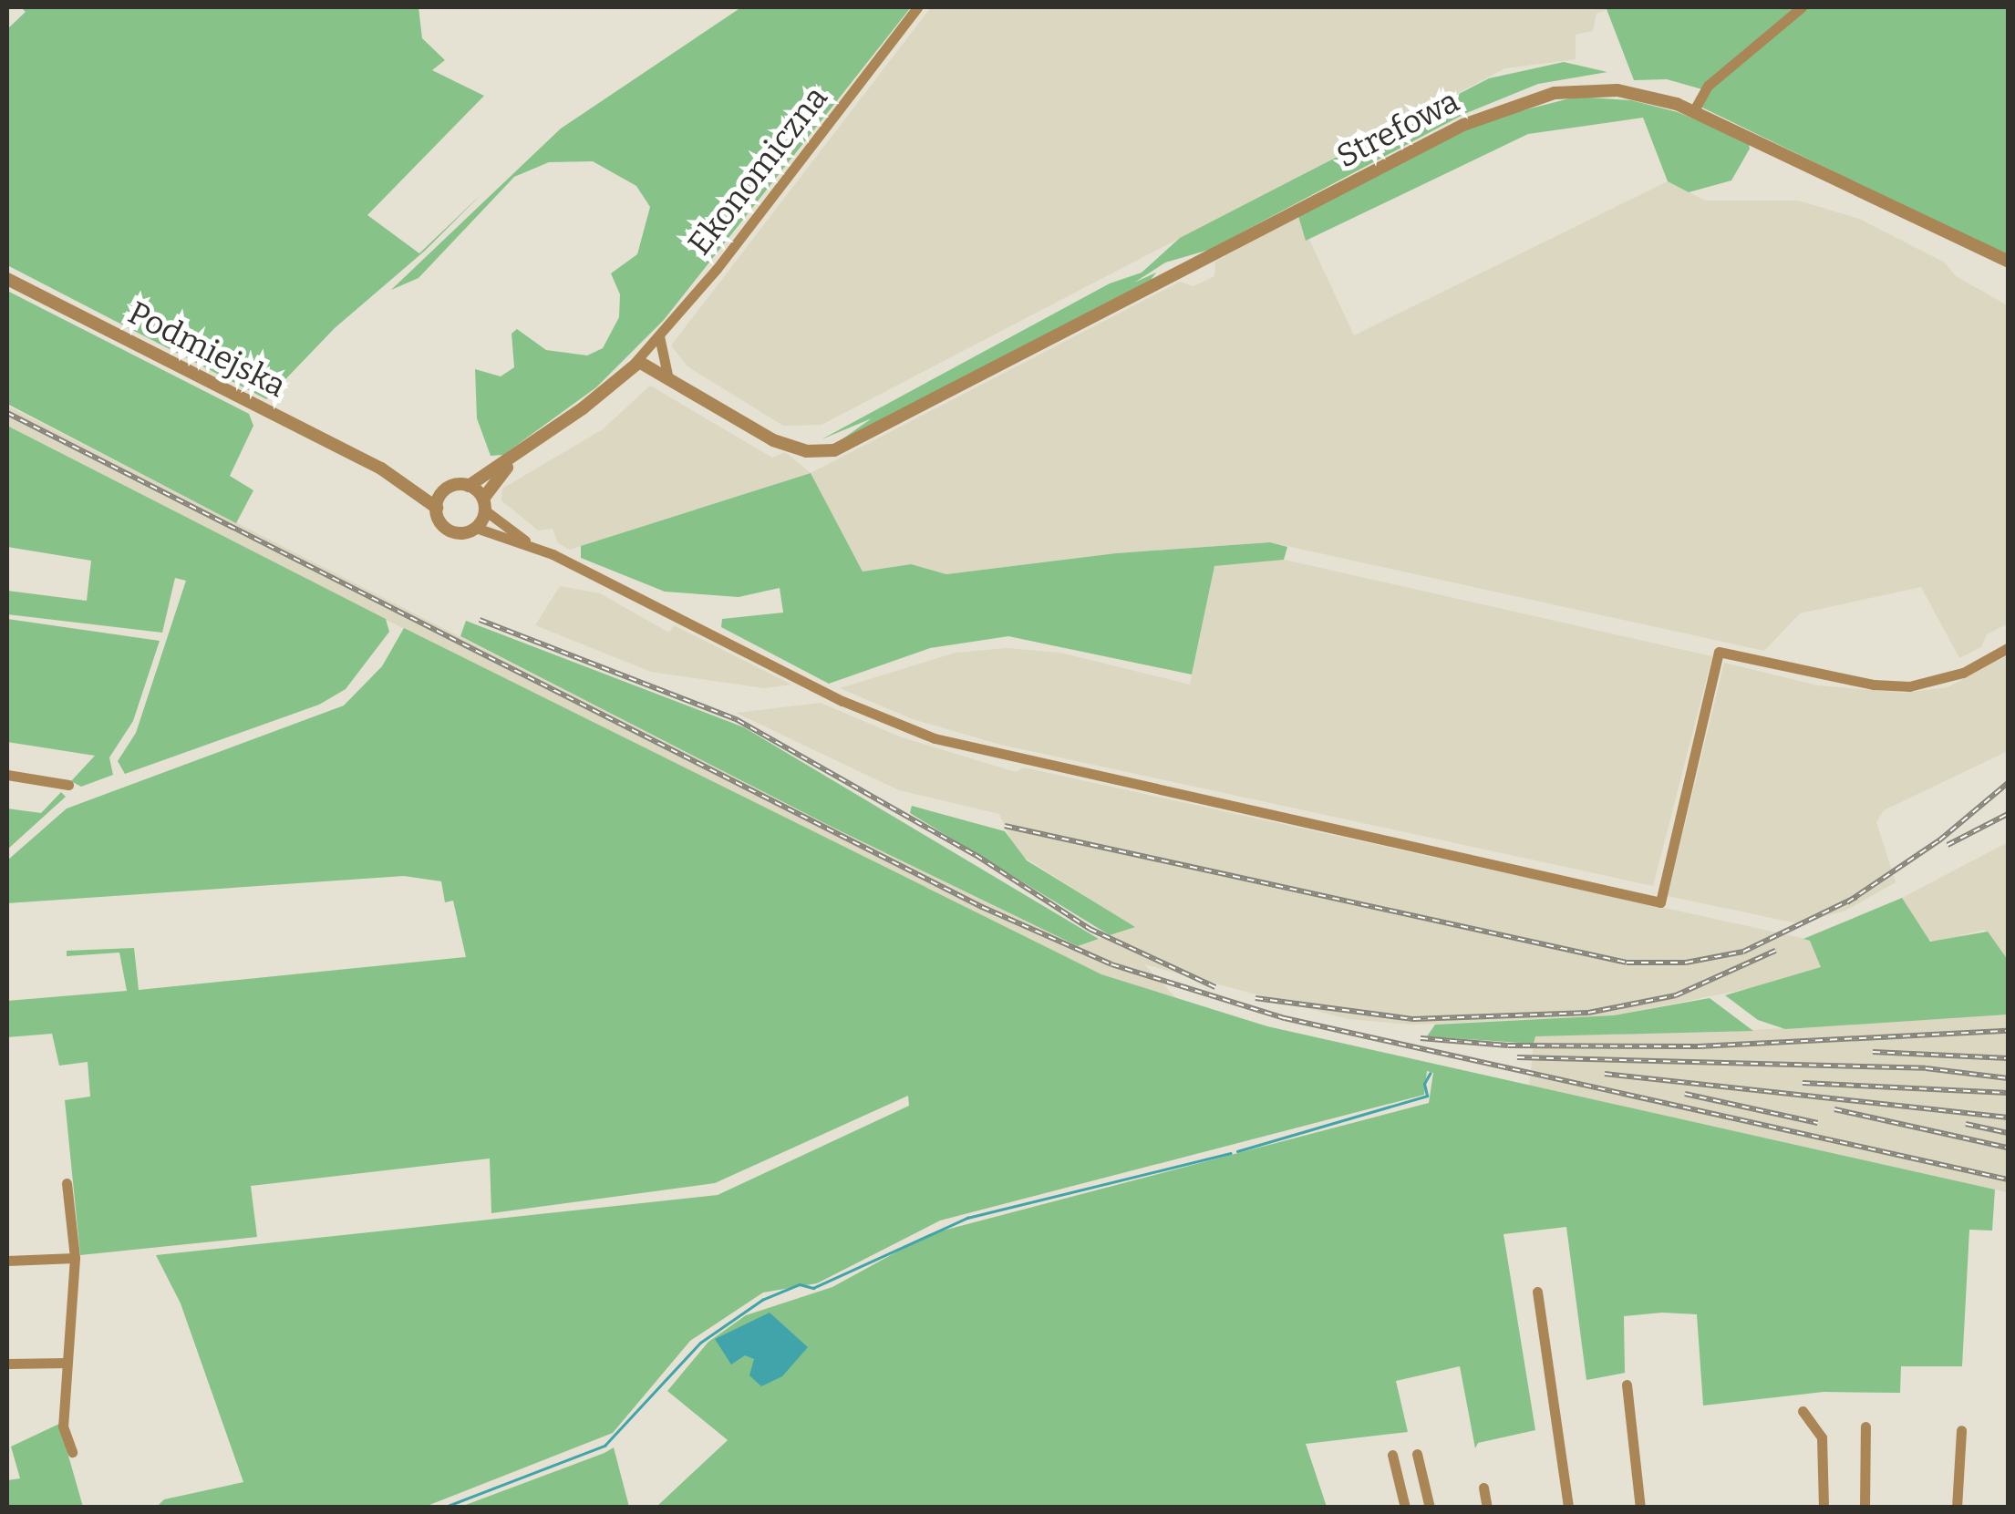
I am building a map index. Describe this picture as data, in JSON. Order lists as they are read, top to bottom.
{
  "streets": {
    "street": ["Strefowa", "Ekonomiczna", "Podmiejska"]
  },
  "crossings": [
    ["Ekonomiczna", "Podmiejska"]
  ]
}
